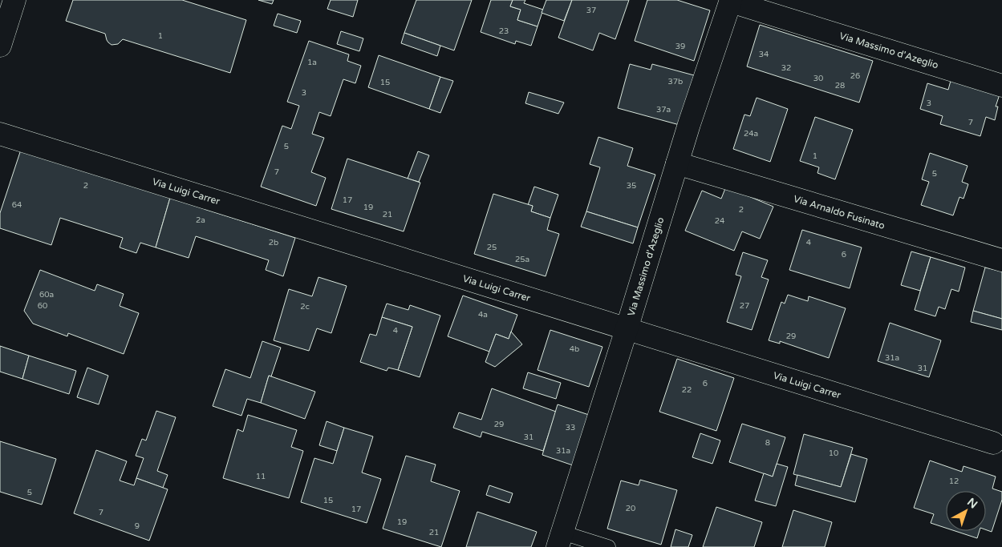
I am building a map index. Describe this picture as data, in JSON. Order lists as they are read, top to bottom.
{
  "streets": {
    "street": ["Via Massimo d'Azeglio", "Via Luigi Carrer", "Via Arnaldo Fusinato"]
  },
  "crossings": [
    ["Via Massimo d'Azeglio", "Via Luigi Carrer"],
    ["Via Massimo d'Azeglio", "Via Arnaldo Fusinato"]
  ],
  "house_numbers": [
    "37",
    "23",
    "1",
    "39",
    "34",
    "1a",
    "32",
    "26",
    "30",
    "37b",
    "15",
    "28",
    "3",
    "3",
    "37a",
    "7",
    "24a",
    "5",
    "1",
    "7",
    "5",
    "2",
    "35",
    "17",
    "64",
    "19",
    "2",
    "21",
    "2a",
    "24",
    "2b",
    "4",
    "25",
    "6",
    "25a",
    "60a",
    "60",
    "27",
    "2c",
    "4a",
    "4",
    "29",
    "4b",
    "31a",
    "31",
    "6",
    "22",
    "29",
    "33",
    "31",
    "8",
    "31a",
    "10",
    "11",
    "12",
    "5",
    "15",
    "20",
    "17",
    "7",
    "19",
    "9",
    "21"
  ],
  "north": "top right"
}
